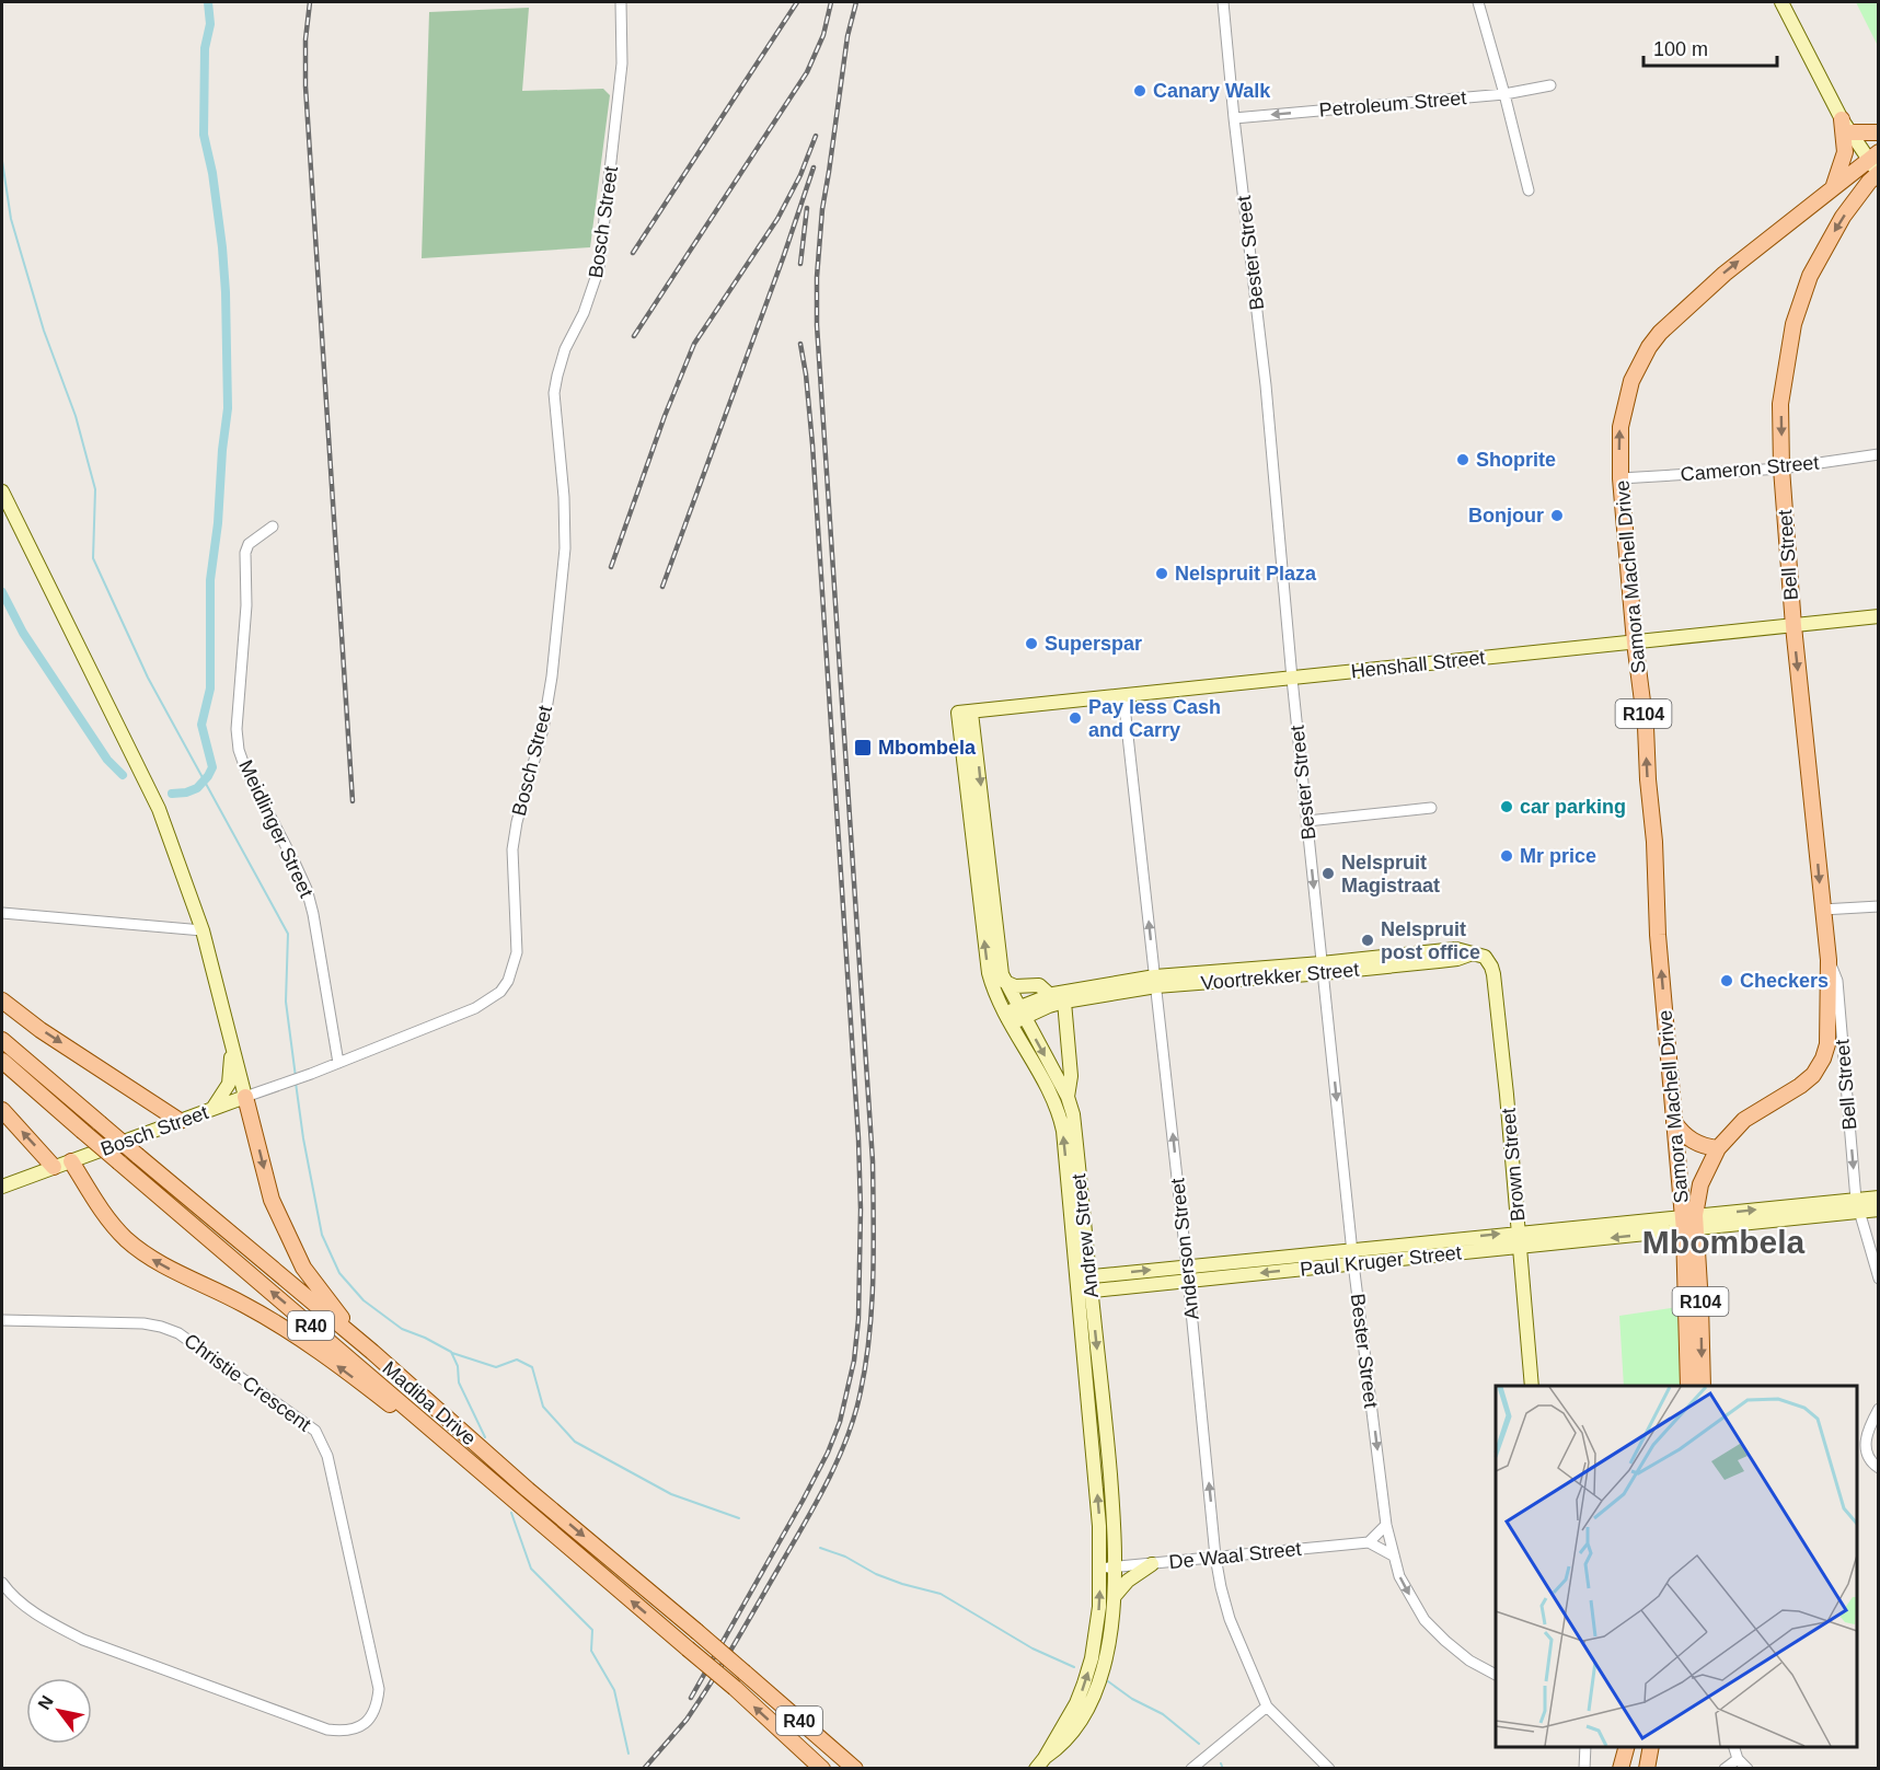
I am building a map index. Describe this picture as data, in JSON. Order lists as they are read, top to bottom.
{
  "streets": {
    "main road": [
      "Bell Street",
      "Samora Machell Drive",
      "R104",
      "R40",
      "Madiba Drive"
    ],
    "street": [
      "Petroleum Street",
      "Bosch Street",
      "Bester Street",
      "Cameron Street",
      "Henshall Street",
      "Meidlinger Street",
      "Voortrekker Street",
      "Brown Street",
      "Andrew Street",
      "Anderson Street",
      "Paul Kruger Street",
      "Christie Crescent",
      "De Waal Street"
    ]
  },
  "crossings": [
    ["Petroleum Street", "Bester Street"],
    ["Bosch Street", "Meidlinger Street"],
    ["Bester Street", "Henshall Street"],
    ["Bester Street", "Voortrekker Street"],
    ["Bester Street", "Paul Kruger Street"],
    ["Cameron Street", "Bell Street"],
    ["Cameron Street", "Samora Machell Drive"],
    ["Bell Street", "Samora Machell Drive"],
    ["Bell Street", "Henshall Street"],
    ["Bell Street", "Paul Kruger Street"],
    ["Samora Machell Drive", "Henshall Street"],
    ["Samora Machell Drive", "Paul Kruger Street"],
    ["Henshall Street", "Andrew Street"],
    ["Henshall Street", "Anderson Street"],
    ["Voortrekker Street", "Brown Street"],
    ["Voortrekker Street", "Andrew Street"],
    ["Voortrekker Street", "Anderson Street"],
    ["Brown Street", "Paul Kruger Street"],
    ["Andrew Street", "Paul Kruger Street"],
    ["Andrew Street", "De Waal Street"],
    ["Anderson Street", "Paul Kruger Street"],
    ["Anderson Street", "De Waal Street"]
  ],
  "one_way": [
    "Petroleum Street",
    "Bester Street",
    "Bell Street",
    "Anderson Street"
  ],
  "districts": ["Mbombela"],
  "places": {
    "other": [
      "Canary Walk",
      "Shoprite",
      "Bonjour",
      "Nelspruit Plaza",
      "Superspar",
      "Pay less Cash and Carry",
      "car parking",
      "Mr price",
      "Nelspruit Magistraat",
      "Nelspruit post office",
      "Checkers"
    ],
    "transit": ["Mbombela"]
  },
  "scale_bar": "100 m",
  "north": "top left"
}
